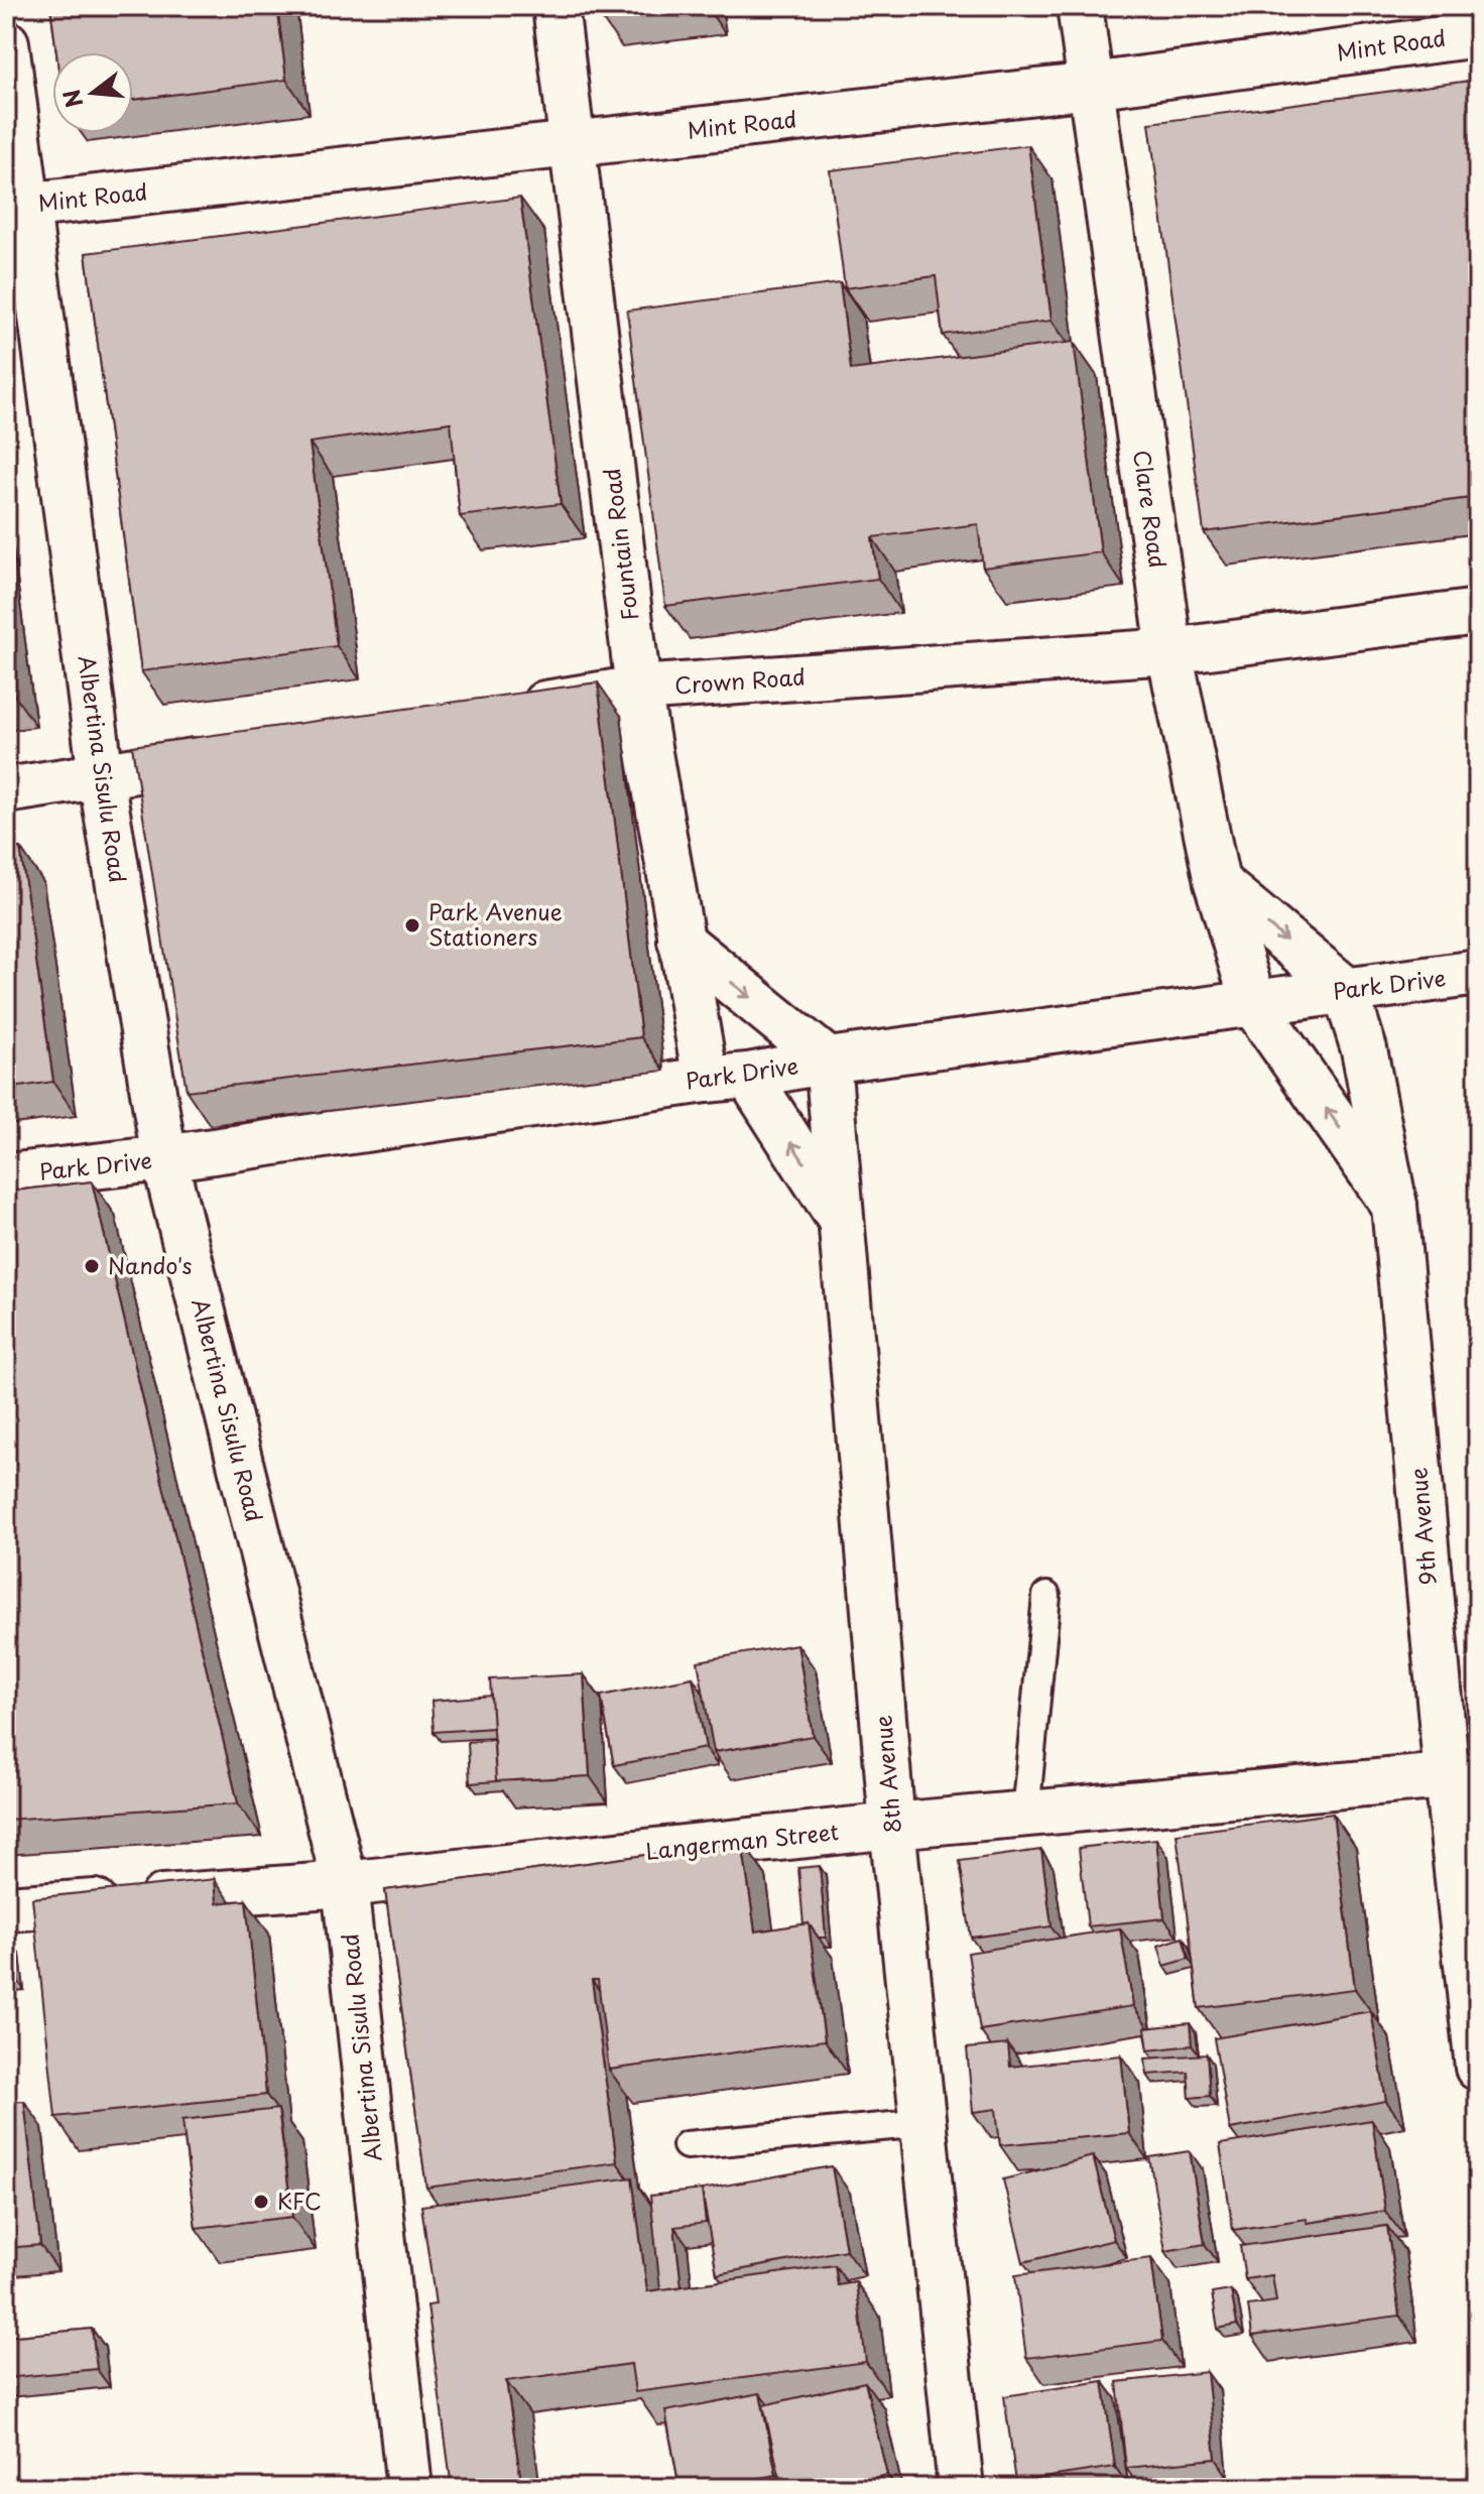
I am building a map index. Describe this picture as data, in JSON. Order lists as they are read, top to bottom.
{
  "streets": {
    "street": [
      "Mint Road",
      "Clare Road",
      "Fountain Road",
      "Crown Road",
      "Albertina Sisulu Road",
      "Park Drive",
      "9th Avenue",
      "8th Avenue",
      "Langerman Street"
    ]
  },
  "crossings": [
    ["Mint Road", "Clare Road"],
    ["Mint Road", "Fountain Road"],
    ["Mint Road", "Albertina Sisulu Road"],
    ["Clare Road", "Crown Road"],
    ["Clare Road", "Park Drive"],
    ["Clare Road", "9th Avenue"],
    ["Fountain Road", "Crown Road"],
    ["Fountain Road", "Park Drive"],
    ["Albertina Sisulu Road", "Park Drive"],
    ["Albertina Sisulu Road", "Langerman Street"],
    ["Park Drive", "9th Avenue"],
    ["Park Drive", "8th Avenue"],
    ["9th Avenue", "Langerman Street"],
    ["8th Avenue", "Langerman Street"]
  ],
  "places": ["Park Avenue Stationers", "Nando's", "KFC"],
  "north": "left"
}
